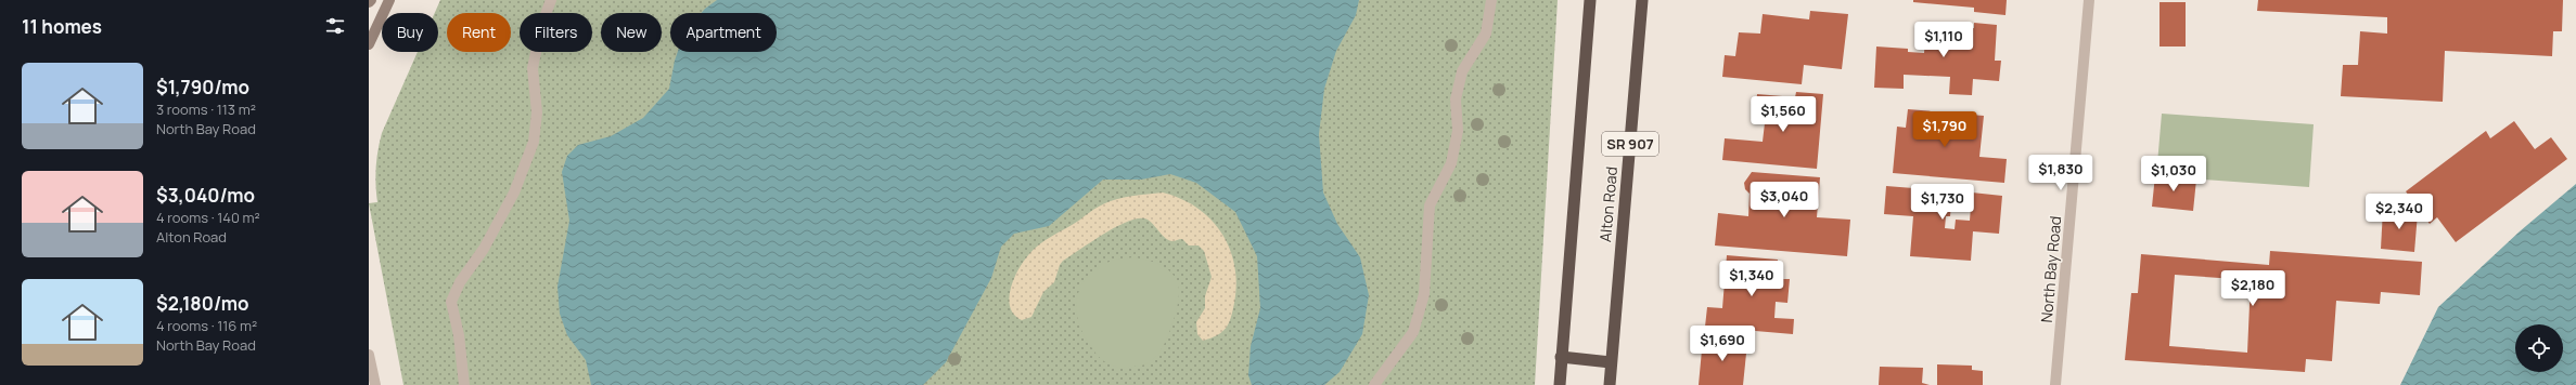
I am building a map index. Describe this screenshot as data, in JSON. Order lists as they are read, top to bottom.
{
  "streets": {
    "highway": ["SR 907", "Alton Road"],
    "street": ["North Bay Road"]
  },
  "page": {
    "heading": "11 homes",
    "chip": [
      "Buy",
      "Rent",
      "Filters",
      "New",
      "Apartment"
    ],
    "price": [
      "$1,110",
      "$1,560",
      "$1,790",
      "$1,830",
      "$1,030",
      "$3,040",
      "$1,730",
      "$2,340",
      "$1,340",
      "$2,180",
      "$1,690"
    ],
    "list": [
      {
        "name": "$1,790/mo",
        "note": "3 rooms · 113 m² · North Bay Road"
      },
      {
        "name": "$3,040/mo",
        "note": "4 rooms · 140 m² · Alton Road"
      },
      {
        "name": "$2,180/mo",
        "note": "4 rooms · 116 m² · North Bay Road"
      }
    ]
  }
}
